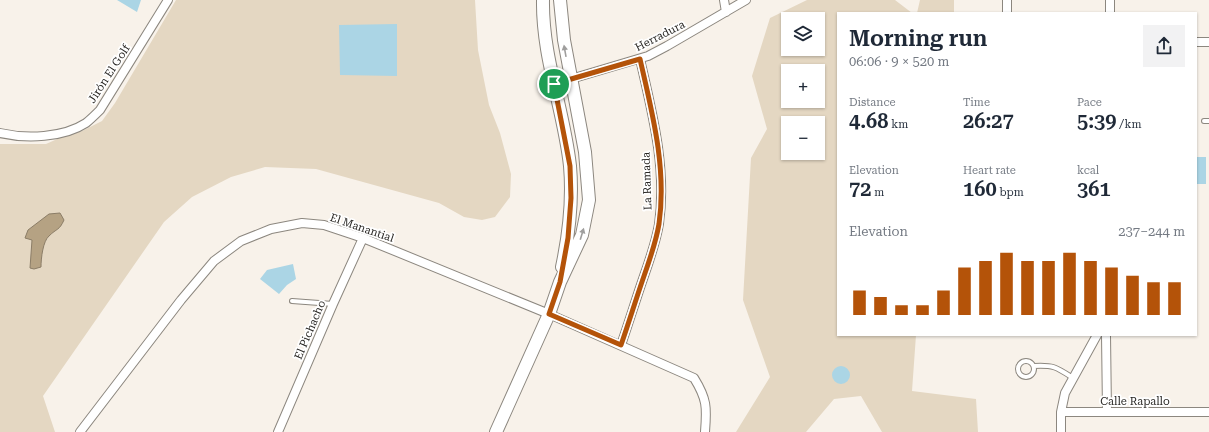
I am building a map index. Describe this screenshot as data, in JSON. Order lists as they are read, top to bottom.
{
  "streets": {
    "street": [
      "Herradura",
      "Jirón El Golf",
      "La Ramada",
      "El Manantial",
      "El Pichacho",
      "Calle Rapallo"
    ]
  },
  "crossings": [
    ["Herradura", "La Ramada"],
    ["La Ramada", "El Manantial"],
    ["El Manantial", "El Pichacho"]
  ],
  "page": {
    "map_buttons": ["+", "−"],
    "heading": ["Morning run", "06:06 · 9 × 520 m"],
    "stats": [
      ["Distance", "4.68 km"],
      ["Time", "26:27"],
      ["Pace", "5:39 /km"],
      ["Elevation", "72 m"],
      ["Heart rate", "160 bpm"],
      ["kcal", "361"]
    ],
    "chart": ["Elevation", "237–244 m"]
  }
}
